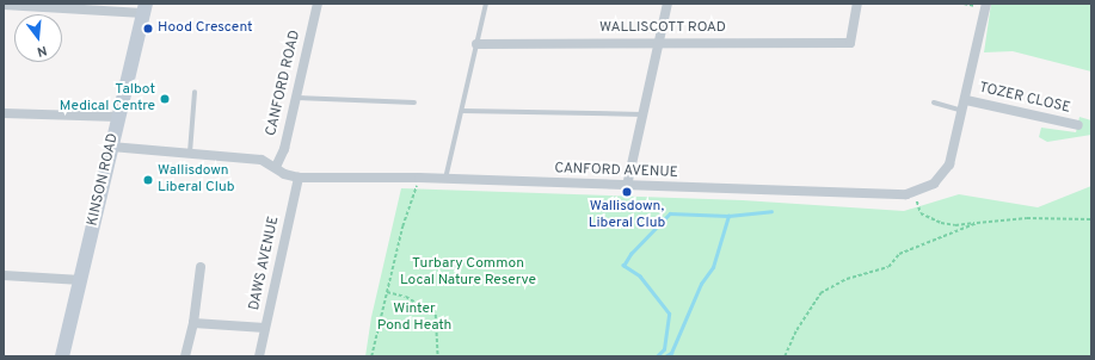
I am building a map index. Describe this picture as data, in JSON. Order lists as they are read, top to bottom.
{
  "streets": {
    "street": [
      "WALLISCOTT ROAD",
      "CANFORD ROAD",
      "TOZER CLOSE",
      "CANFORD AVENUE",
      "KINSON ROAD",
      "DAWS AVENUE"
    ]
  },
  "crossings": [
    ["CANFORD ROAD", "CANFORD AVENUE"],
    ["TOZER CLOSE", "CANFORD AVENUE"],
    ["CANFORD AVENUE", "KINSON ROAD"],
    ["CANFORD AVENUE", "DAWS AVENUE"]
  ],
  "parks": ["Turbary Common Local Nature Reserve", "Winter Pond Heath"],
  "places": [
    "Hood Crescent",
    "Talbot Medical Centre",
    "Wallisdown Liberal Club",
    "Wallisdown, Liberal Club"
  ],
  "north": "bottom"
}
